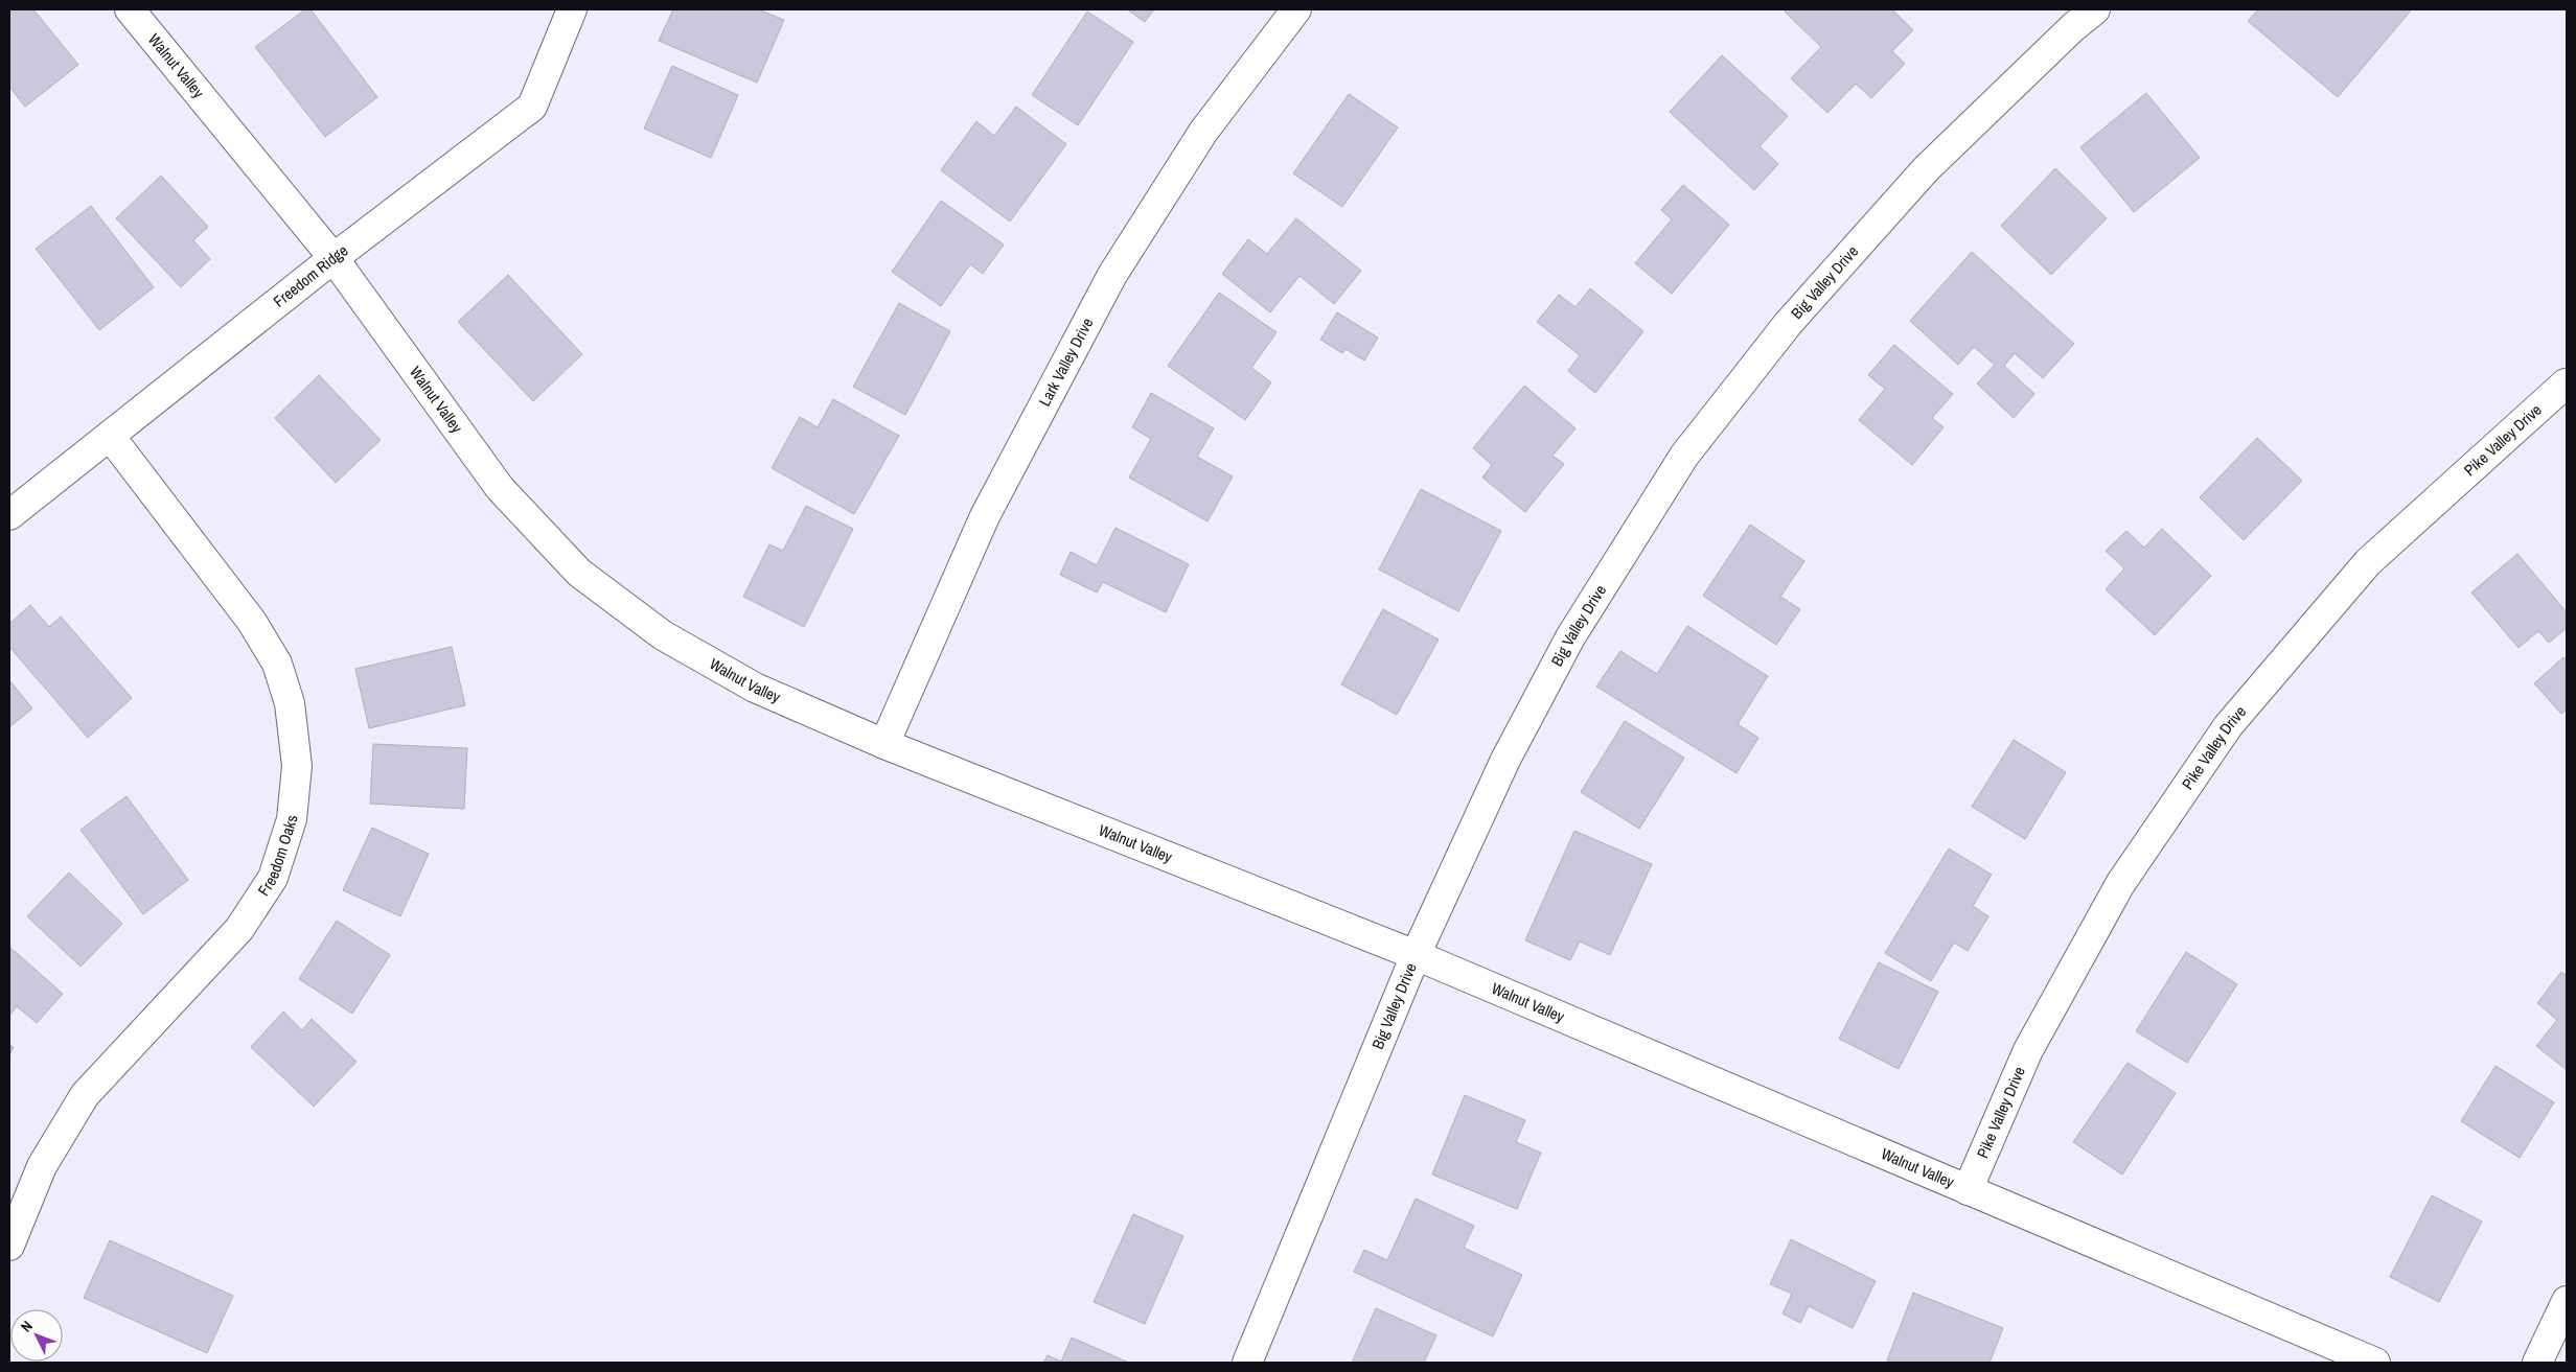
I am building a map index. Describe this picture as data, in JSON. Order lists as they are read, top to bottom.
{
  "streets": {
    "street": [
      "Walnut Valley",
      "Freedom Ridge",
      "Big Valley Drive",
      "Lark Valley Drive",
      "Pike Valley Drive",
      "Freedom Oaks"
    ]
  },
  "crossings": [
    ["Walnut Valley", "Freedom Ridge"],
    ["Walnut Valley", "Big Valley Drive"],
    ["Walnut Valley", "Lark Valley Drive"],
    ["Walnut Valley", "Pike Valley Drive"],
    ["Freedom Ridge", "Freedom Oaks"]
  ],
  "north": "top left"
}
